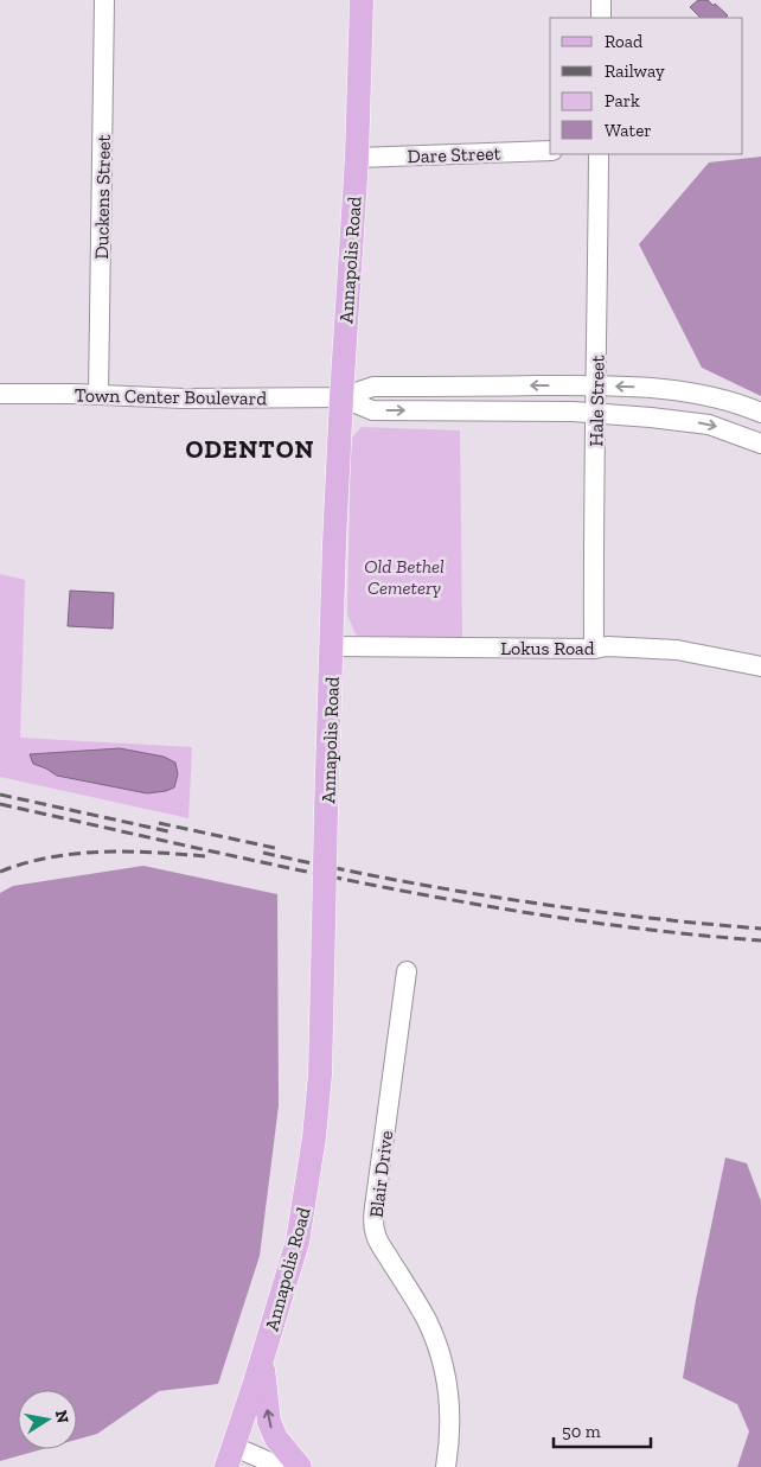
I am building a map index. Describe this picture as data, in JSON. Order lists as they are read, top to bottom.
{
  "streets": {
    "main road": ["Annapolis Road"],
    "street": [
      "Dare Street",
      "Duckens Street",
      "Town Center Boulevard",
      "Hale Street",
      "Lokus Road",
      "Blair Drive"
    ]
  },
  "crossings": [
    ["Dare Street", "Annapolis Road"],
    ["Duckens Street", "Town Center Boulevard"],
    ["Annapolis Road", "Town Center Boulevard"],
    ["Annapolis Road", "Lokus Road"],
    ["Town Center Boulevard", "Hale Street"],
    ["Hale Street", "Lokus Road"]
  ],
  "districts": ["ODENTON"],
  "parks": ["Old Bethel Cemetery"],
  "legend": [
    "Road",
    "Railway",
    "Park",
    "Water"
  ],
  "scale_bar": "50 m",
  "north": "right"
}
